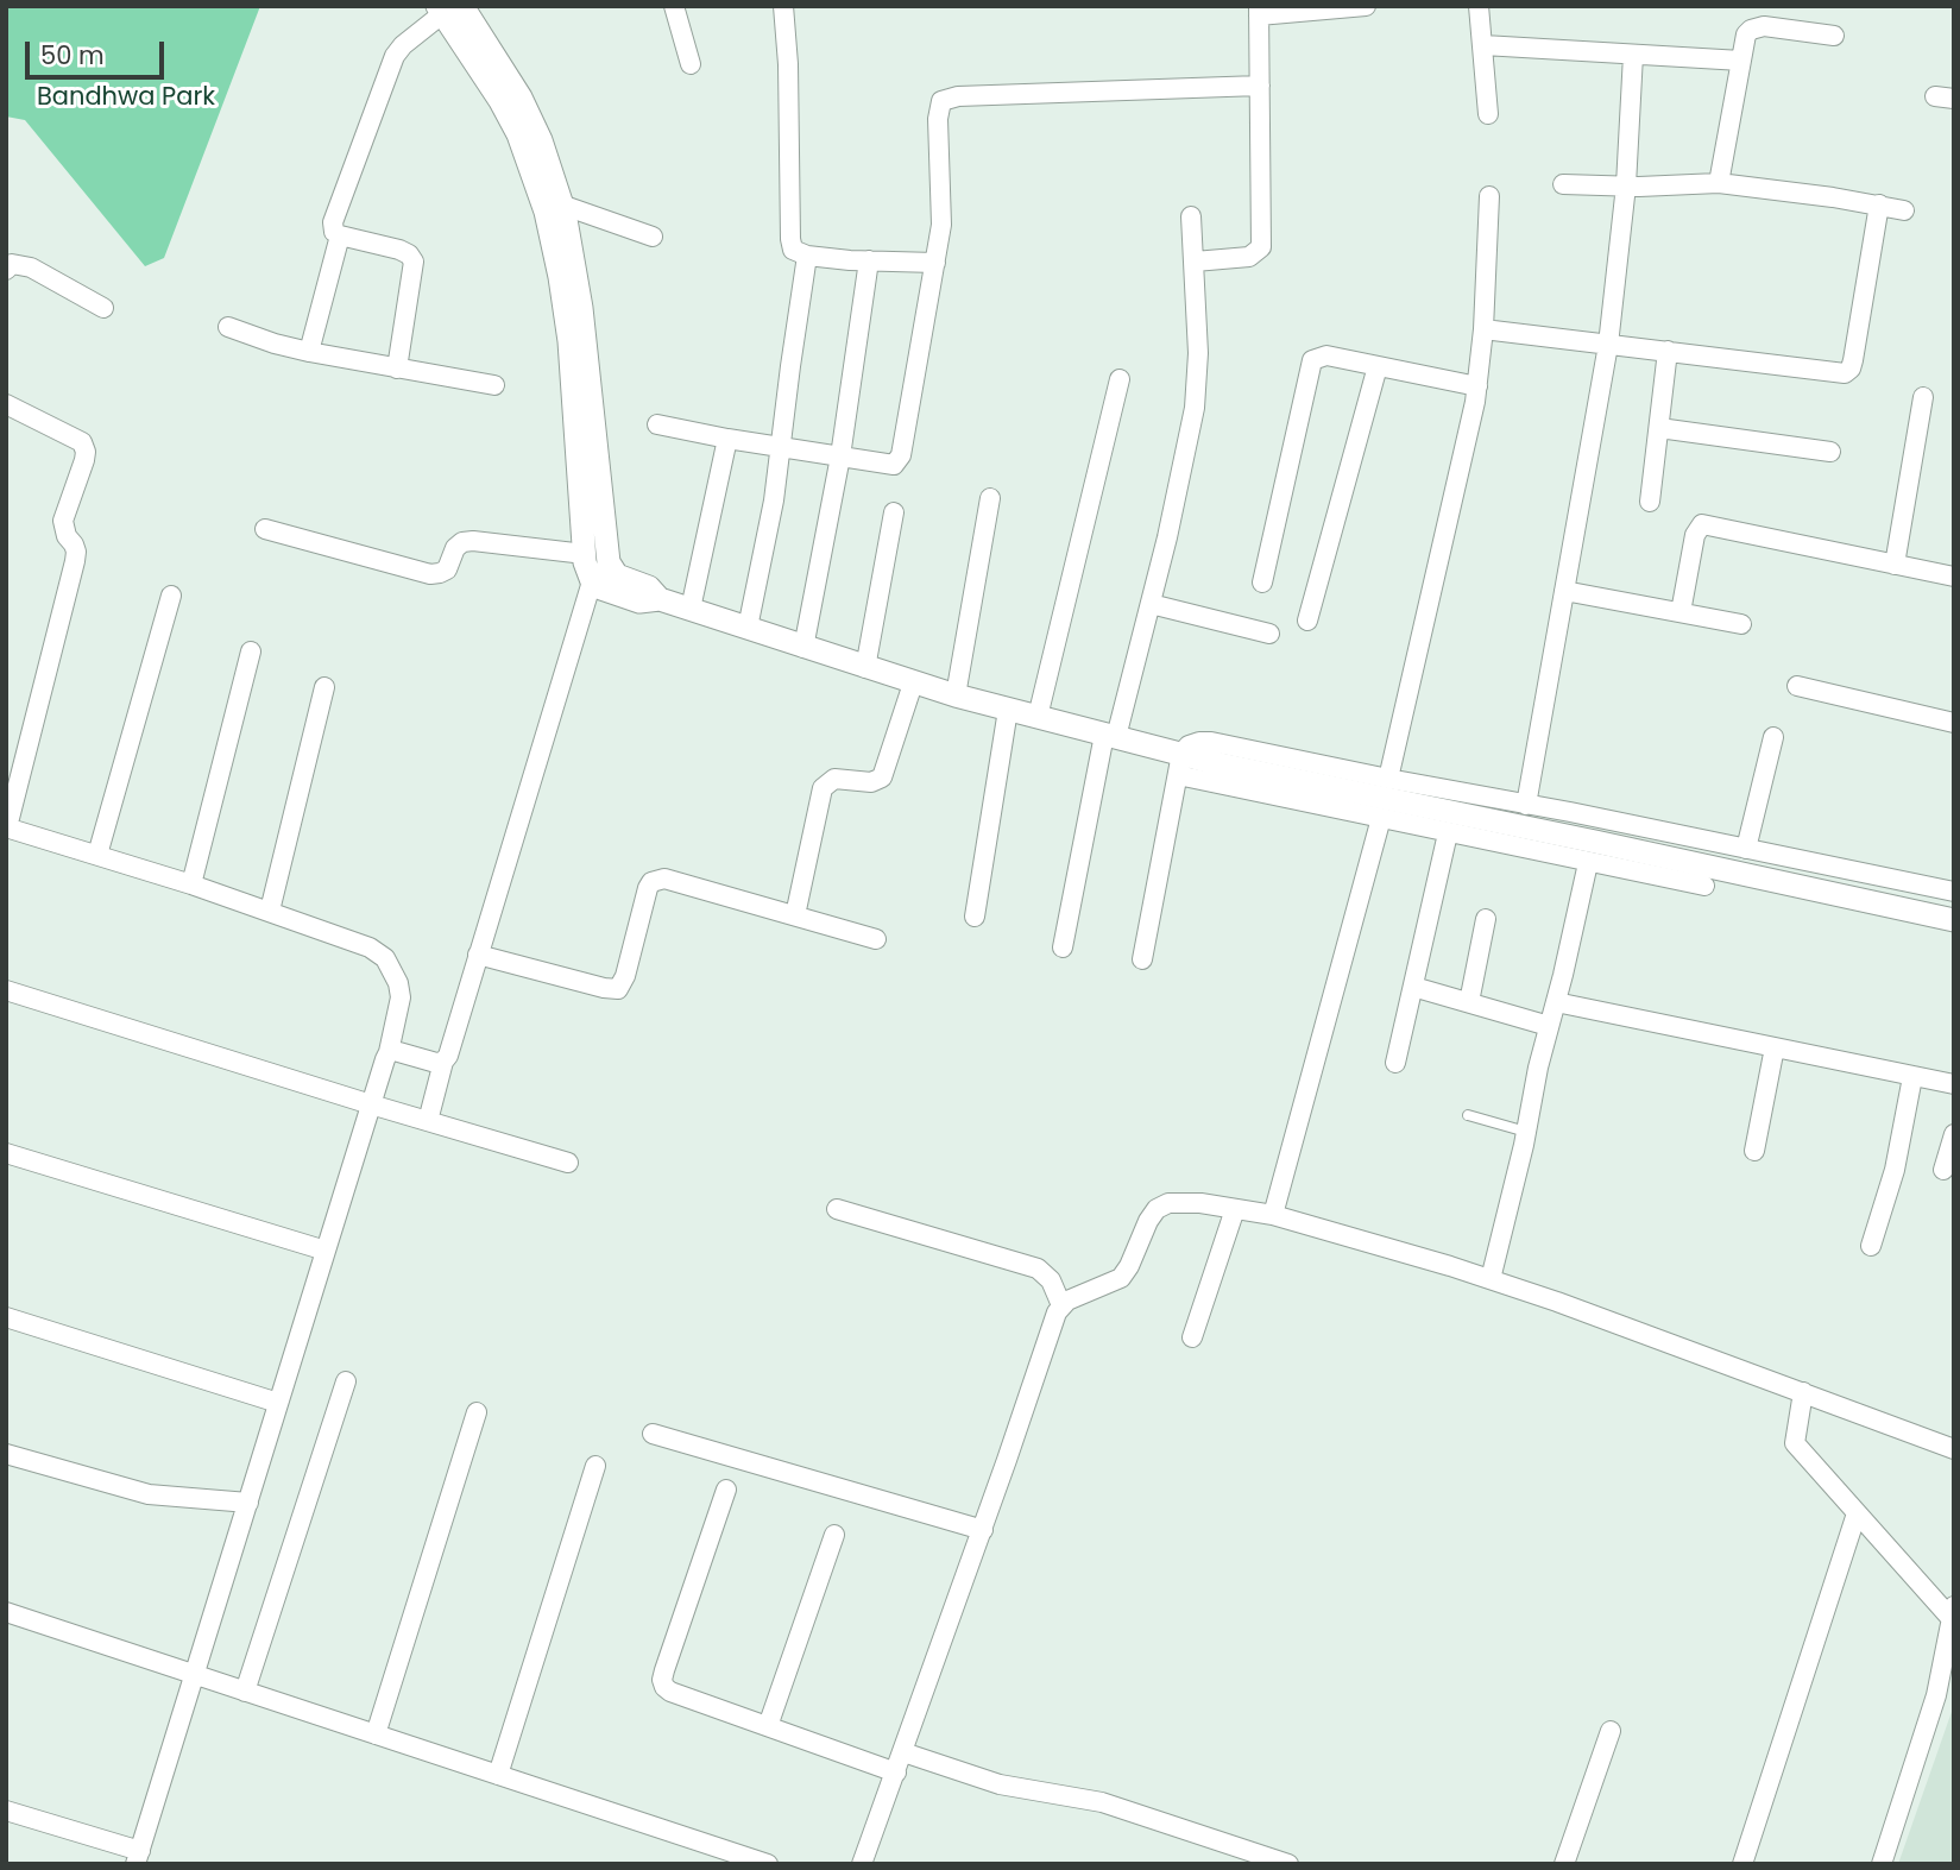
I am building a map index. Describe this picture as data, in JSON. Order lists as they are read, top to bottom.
{
  "parks": ["Bandhwa Park"],
  "scale_bar": "50 m"
}
